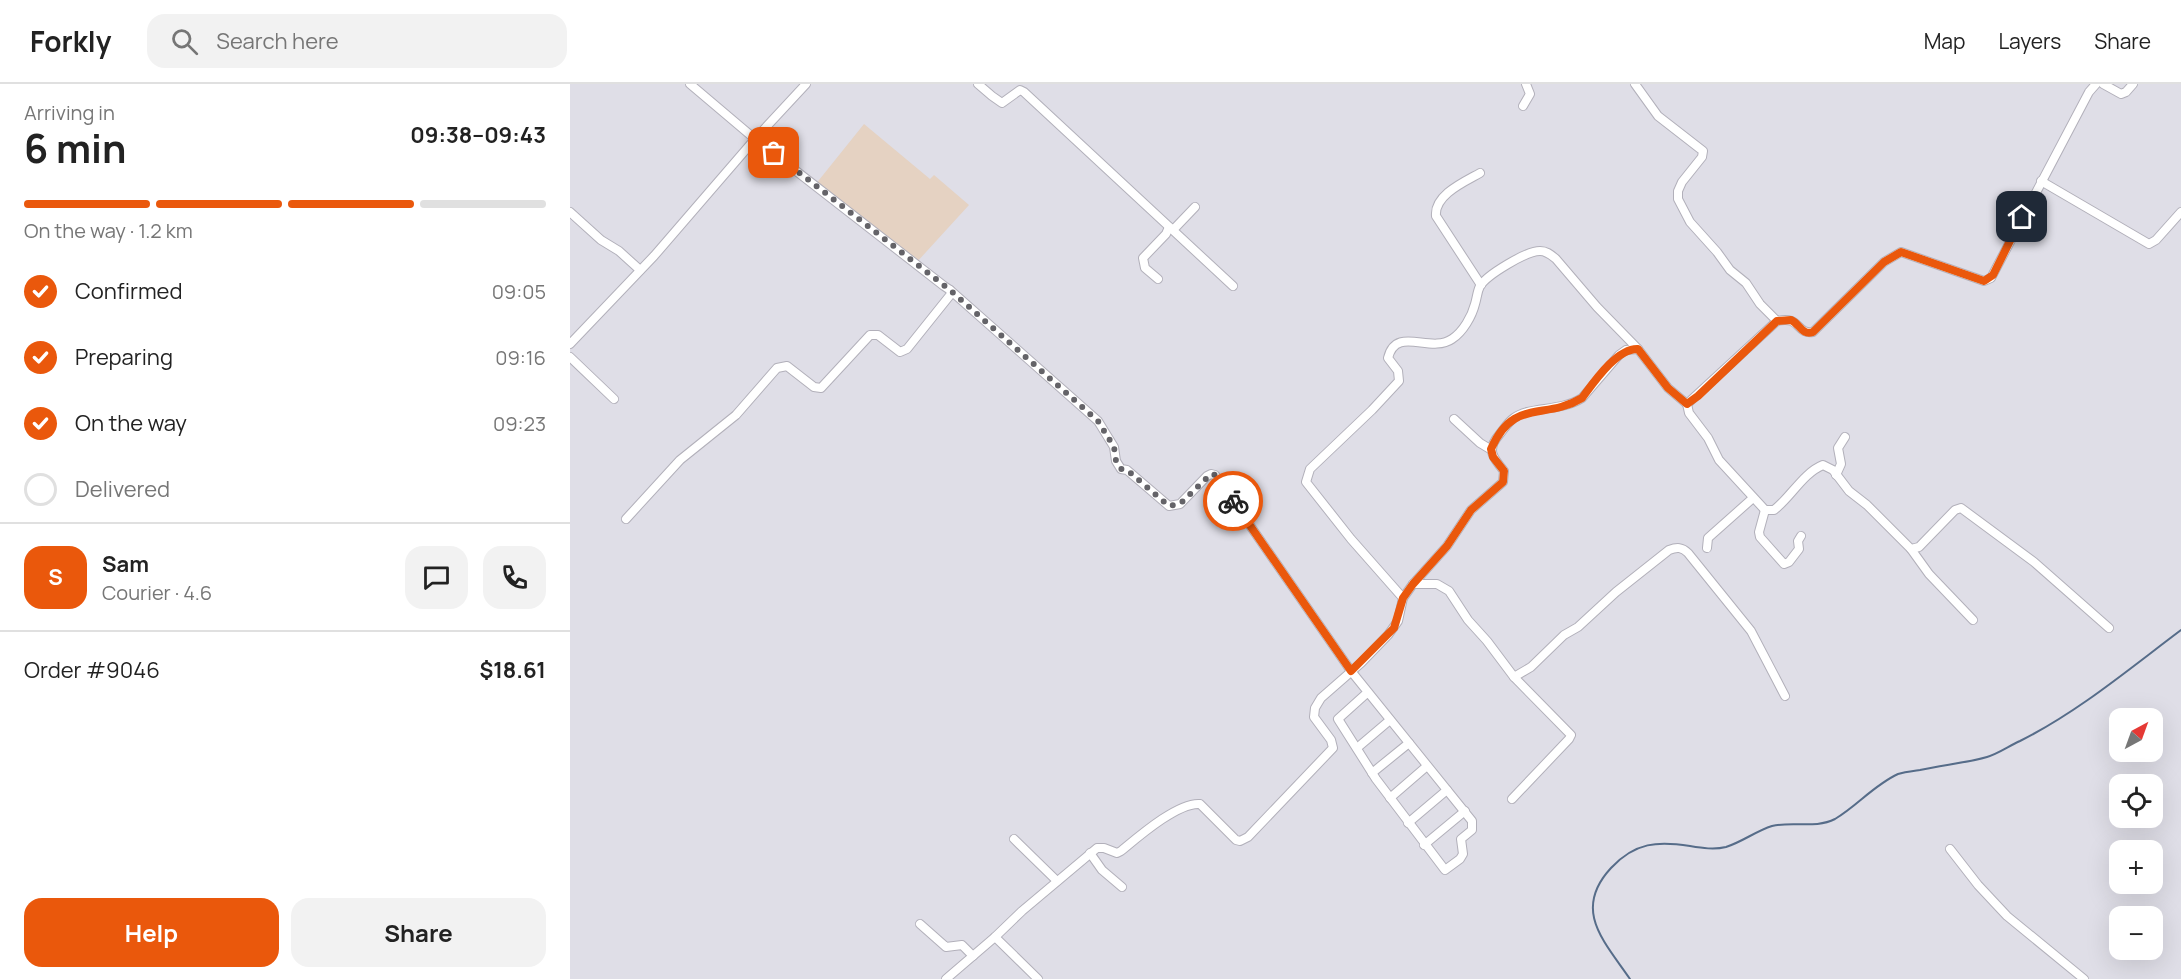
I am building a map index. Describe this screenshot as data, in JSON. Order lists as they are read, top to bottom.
{
  "north": "top right",
  "page": {
    "header": "Forkly",
    "search": "Search here",
    "nav": ["Map", "Layers", "Share"],
    "heading": ["6 min", "Arriving in", "09:38–09:43"],
    "panel": [
      "Sam",
      "Courier · 4.6",
      "Order #9046",
      "$18.61"
    ],
    "bar": "On the way · 1.2 km",
    "list": [
      ["Confirmed", "09:05"],
      ["Preparing", "09:16"],
      ["On the way", "09:23"],
      "Delivered"
    ],
    "round": "S",
    "map_buttons": ["+", "−"],
    "buttons": ["Help", "Share"]
  }
}
